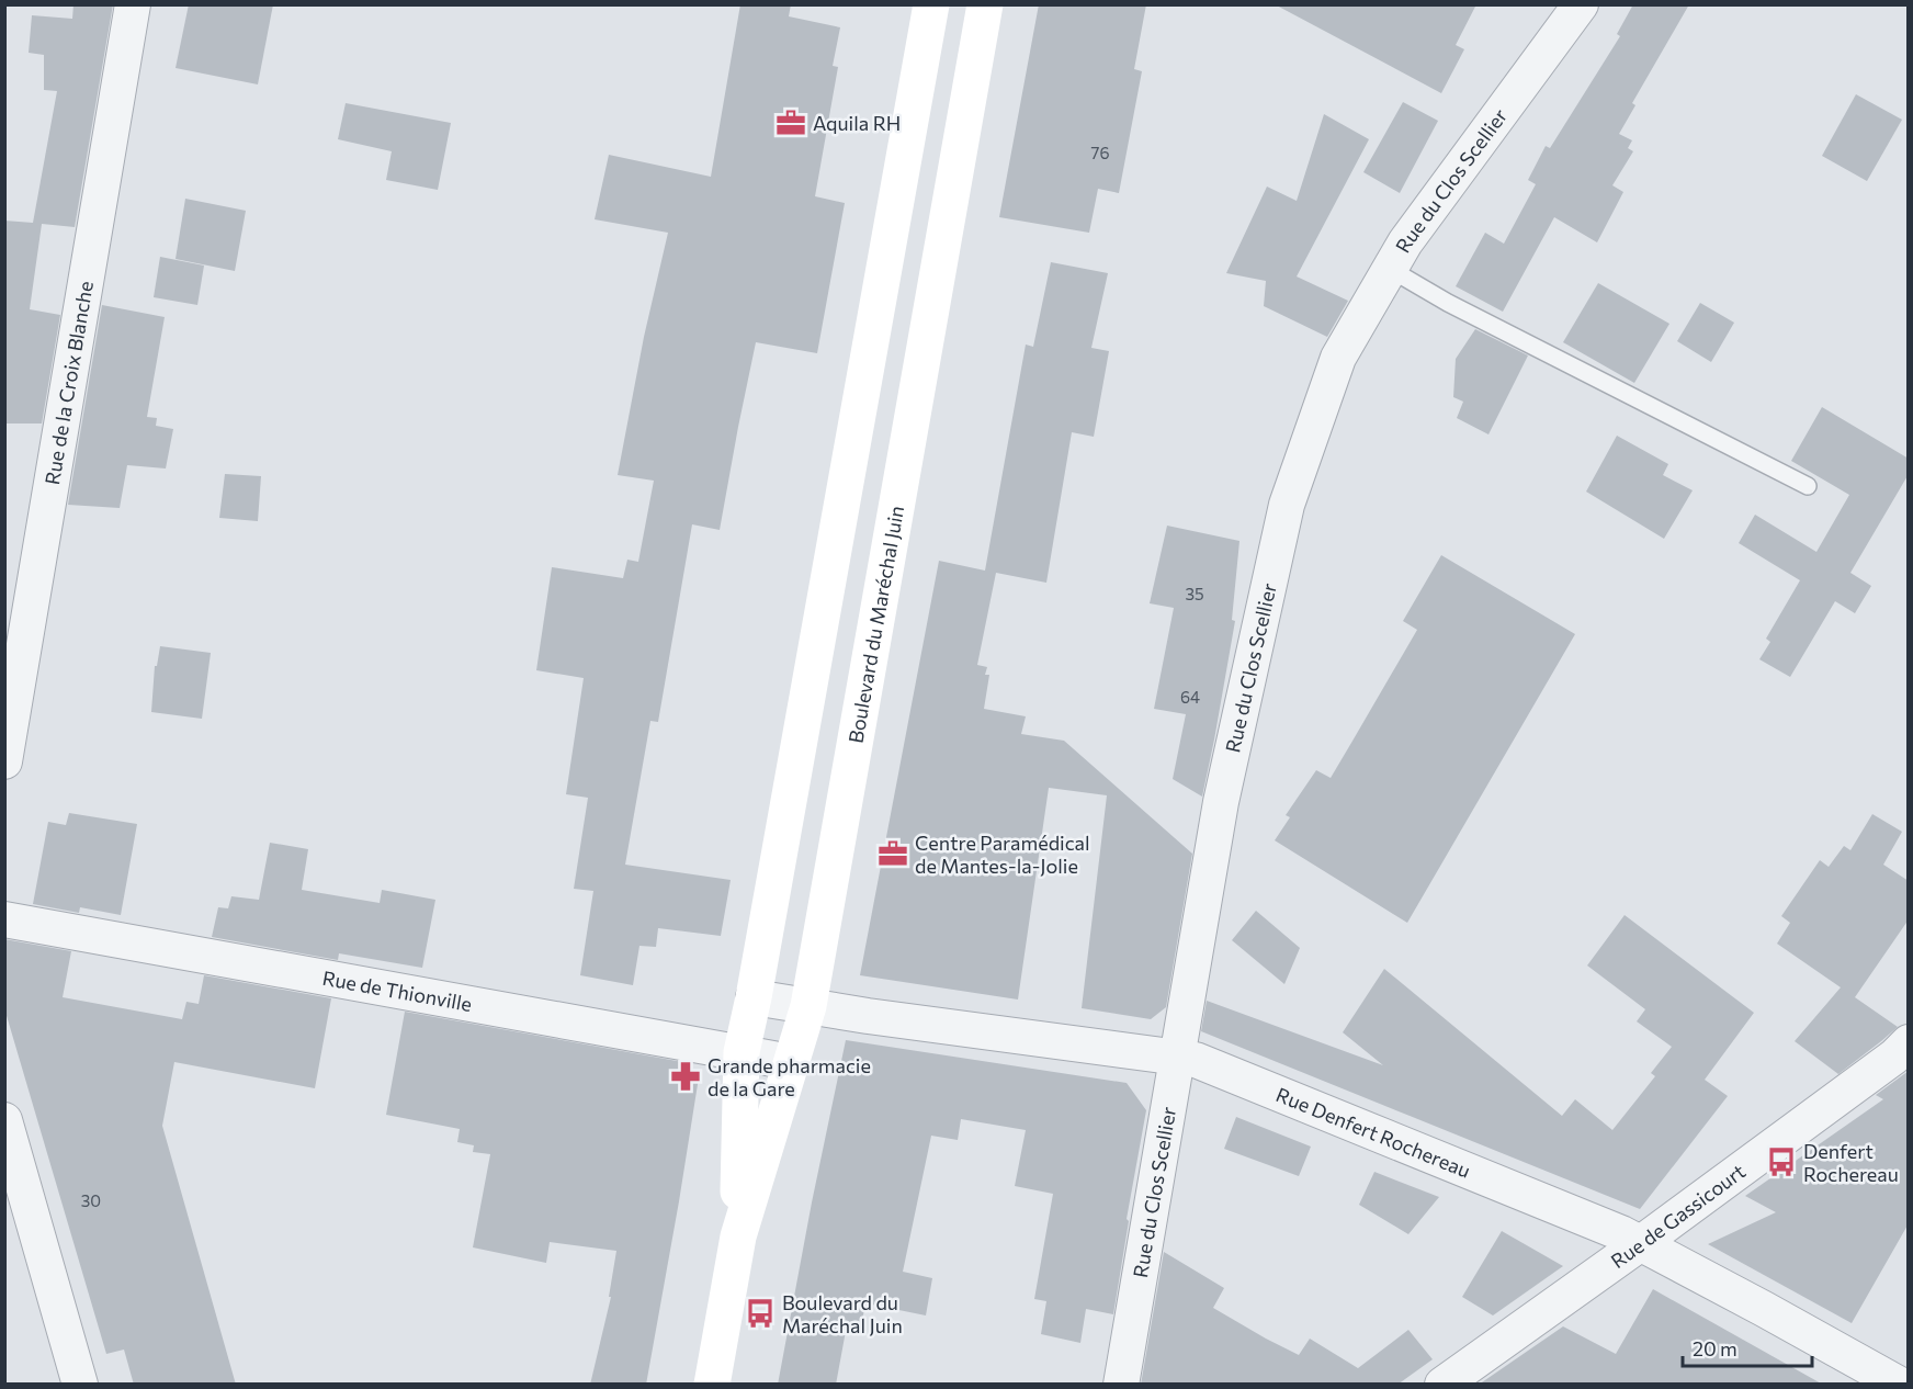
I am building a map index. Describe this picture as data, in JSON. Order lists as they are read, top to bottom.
{
  "streets": {
    "main road": ["Boulevard du Maréchal Juin"],
    "street": [
      "Rue du Clos Scellier",
      "Rue de la Croix Blanche",
      "Rue de Thionville",
      "Rue Denfert Rochereau",
      "Rue de Gassicourt"
    ]
  },
  "crossings": [
    ["Rue du Clos Scellier", "Rue Denfert Rochereau"],
    ["Boulevard du Maréchal Juin", "Rue de Thionville"],
    ["Boulevard du Maréchal Juin", "Rue Denfert Rochereau"],
    ["Rue Denfert Rochereau", "Rue de Gassicourt"]
  ],
  "places": {
    "office": ["Aquila RH", "Centre Paramédical de Mantes-la-Jolie"],
    "pharmacy": ["Grande pharmacie de la Gare"],
    "bus stop": ["Denfert Rochereau", "Boulevard du Maréchal Juin"]
  },
  "house_numbers": [
    "76",
    "35",
    "64",
    "30"
  ],
  "scale_bar": "20 m"
}
